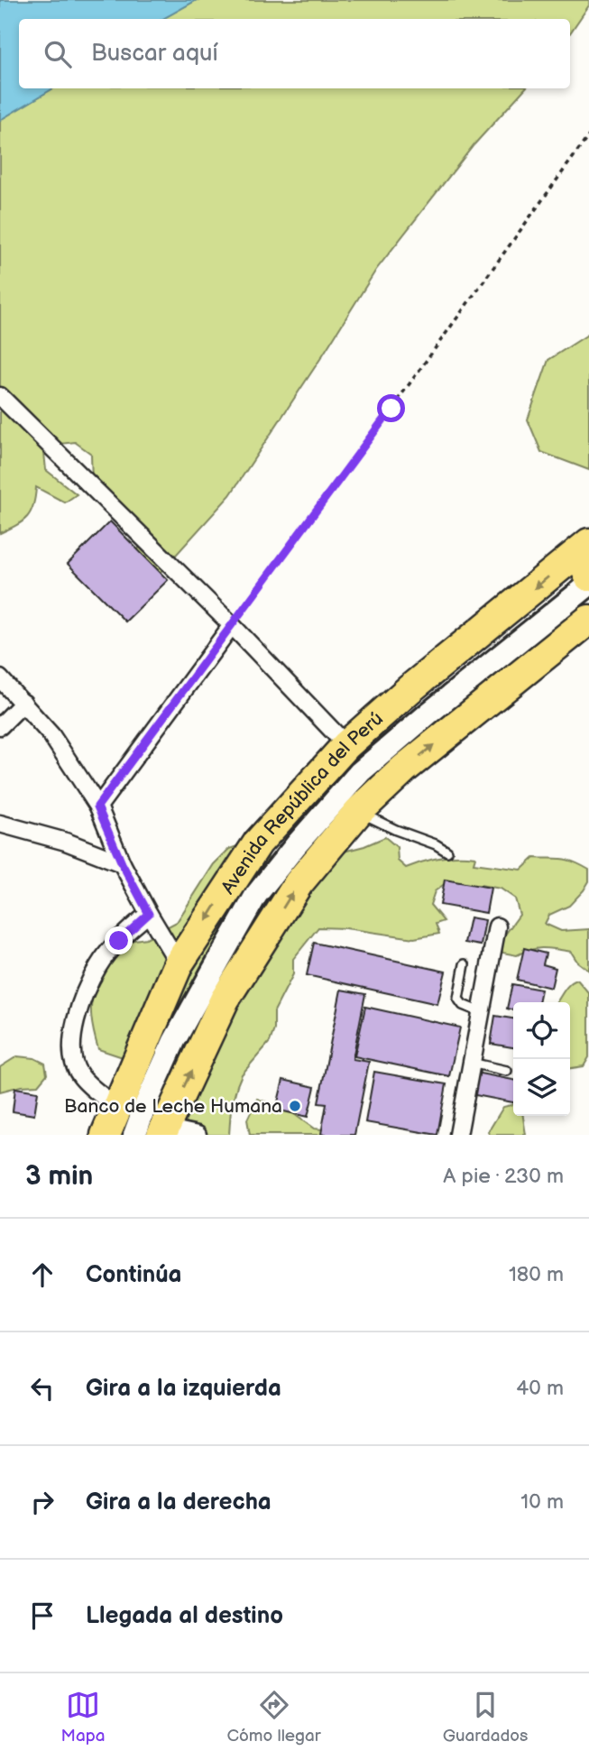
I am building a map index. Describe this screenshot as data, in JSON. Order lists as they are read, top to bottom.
{
  "streets": {
    "highway": ["Avenida República del Perú"]
  },
  "places": ["Banco de Leche Humana"],
  "page": {
    "search": "Buscar aquí",
    "heading": ["3 min", "A pie · 230 m"],
    "list": [
      ["Continúa", "180 m"],
      ["Gira a la izquierda", "40 m"],
      ["Gira a la derecha", "10 m"],
      "Llegada al destino"
    ],
    "nav": ["Mapa", "Cómo llegar", "Guardados"]
  }
}
